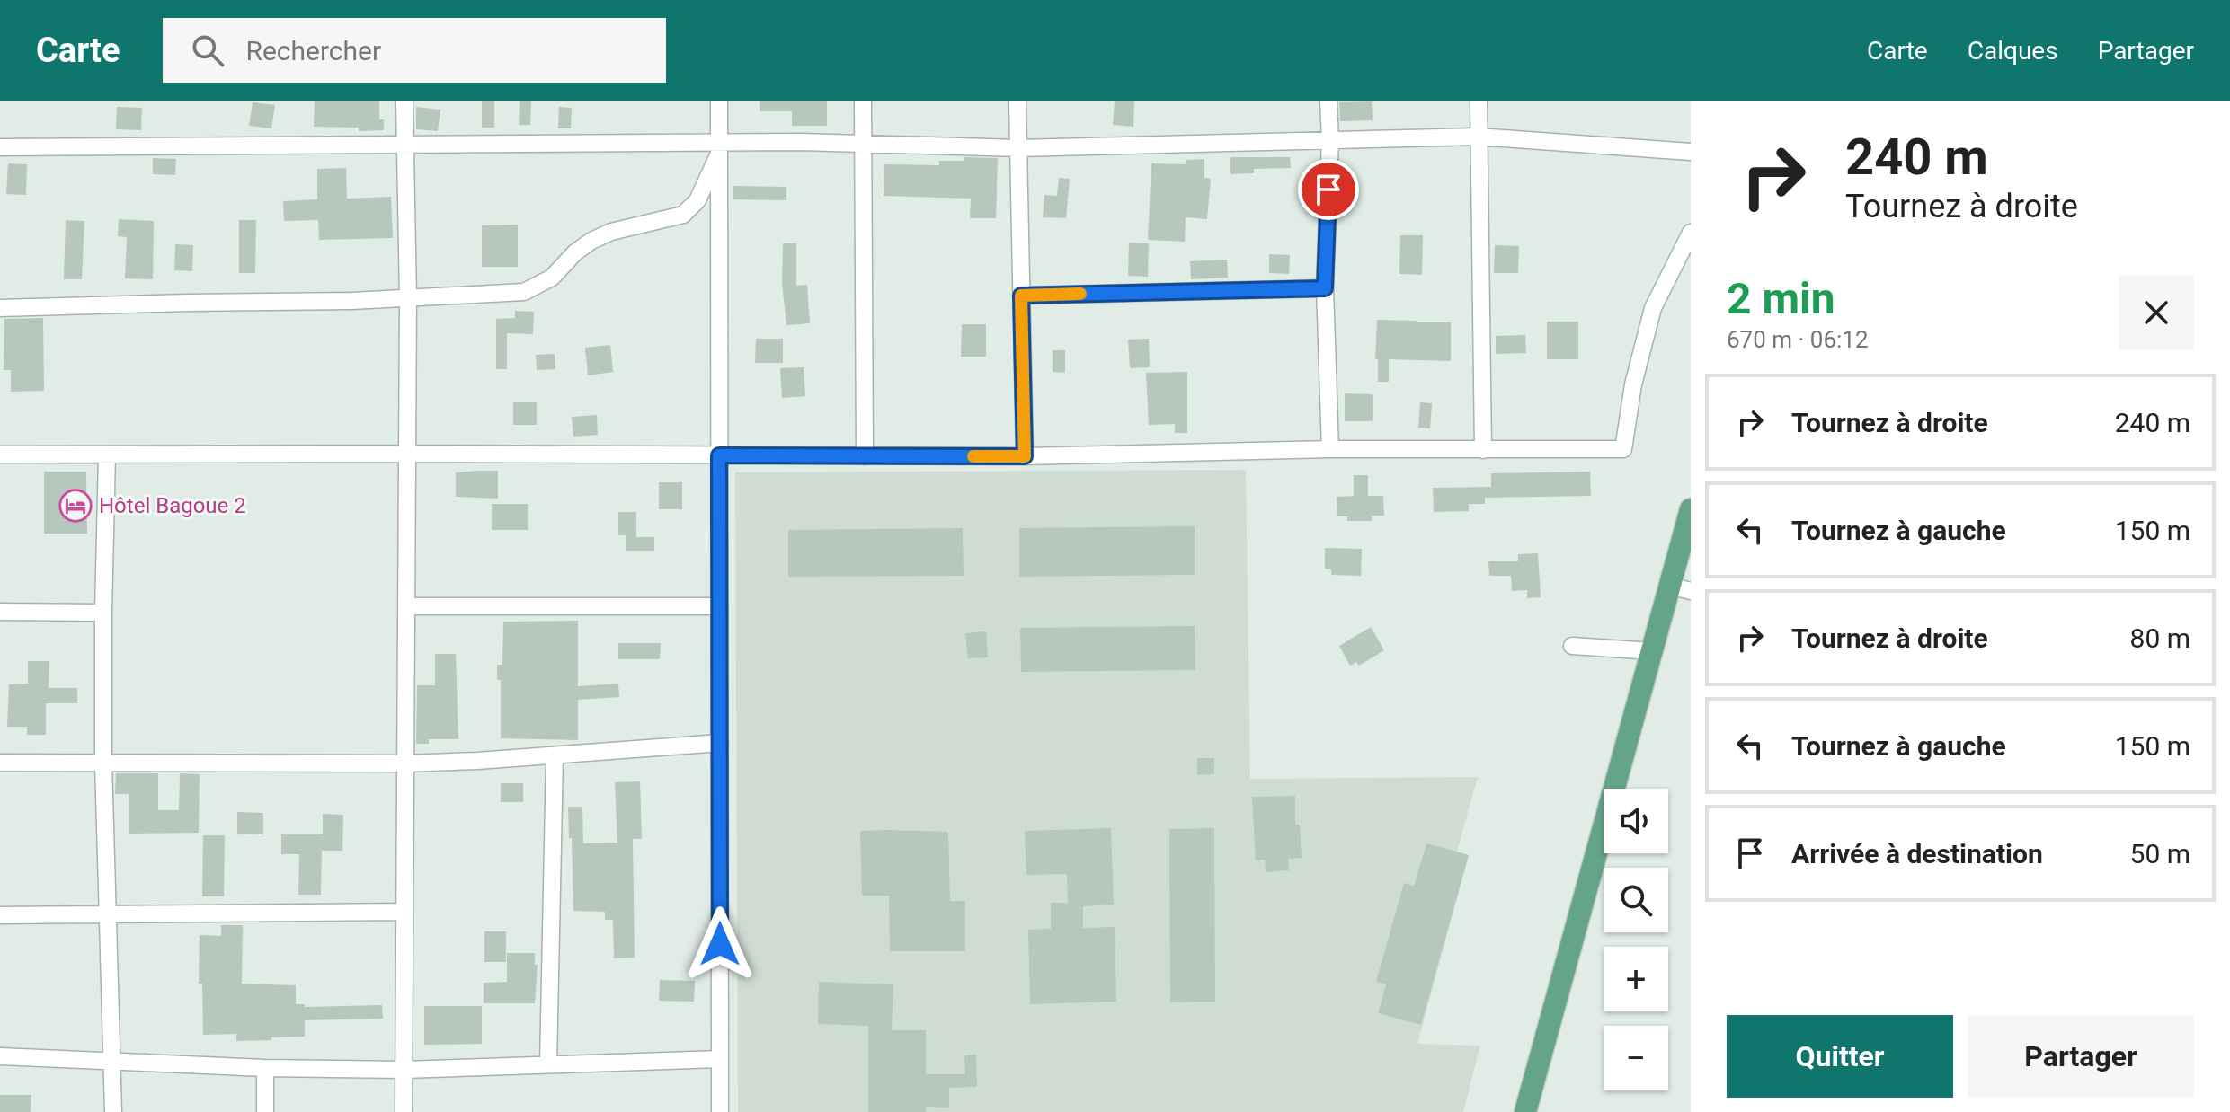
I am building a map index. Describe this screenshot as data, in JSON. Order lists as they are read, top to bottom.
{
  "places": {
    "hotel": ["Hôtel Bagoue 2"]
  },
  "page": {
    "header": "Carte",
    "search": "Rechercher",
    "nav": ["Carte", "Calques", "Partager"],
    "turn": ["240 m", "Tournez à droite"],
    "heading": ["2 min", "670 m · 06:12"],
    "list": [
      {
        "name": "Tournez à droite",
        "value": "240 m"
      },
      {
        "name": "Tournez à gauche",
        "value": "150 m"
      },
      {
        "name": "Tournez à droite",
        "value": "80 m"
      },
      {
        "name": "Tournez à gauche",
        "value": "150 m"
      },
      {
        "name": "Arrivée à destination",
        "value": "50 m"
      }
    ],
    "map_buttons": ["+", "−"],
    "buttons": ["Quitter", "Partager"]
  }
}
